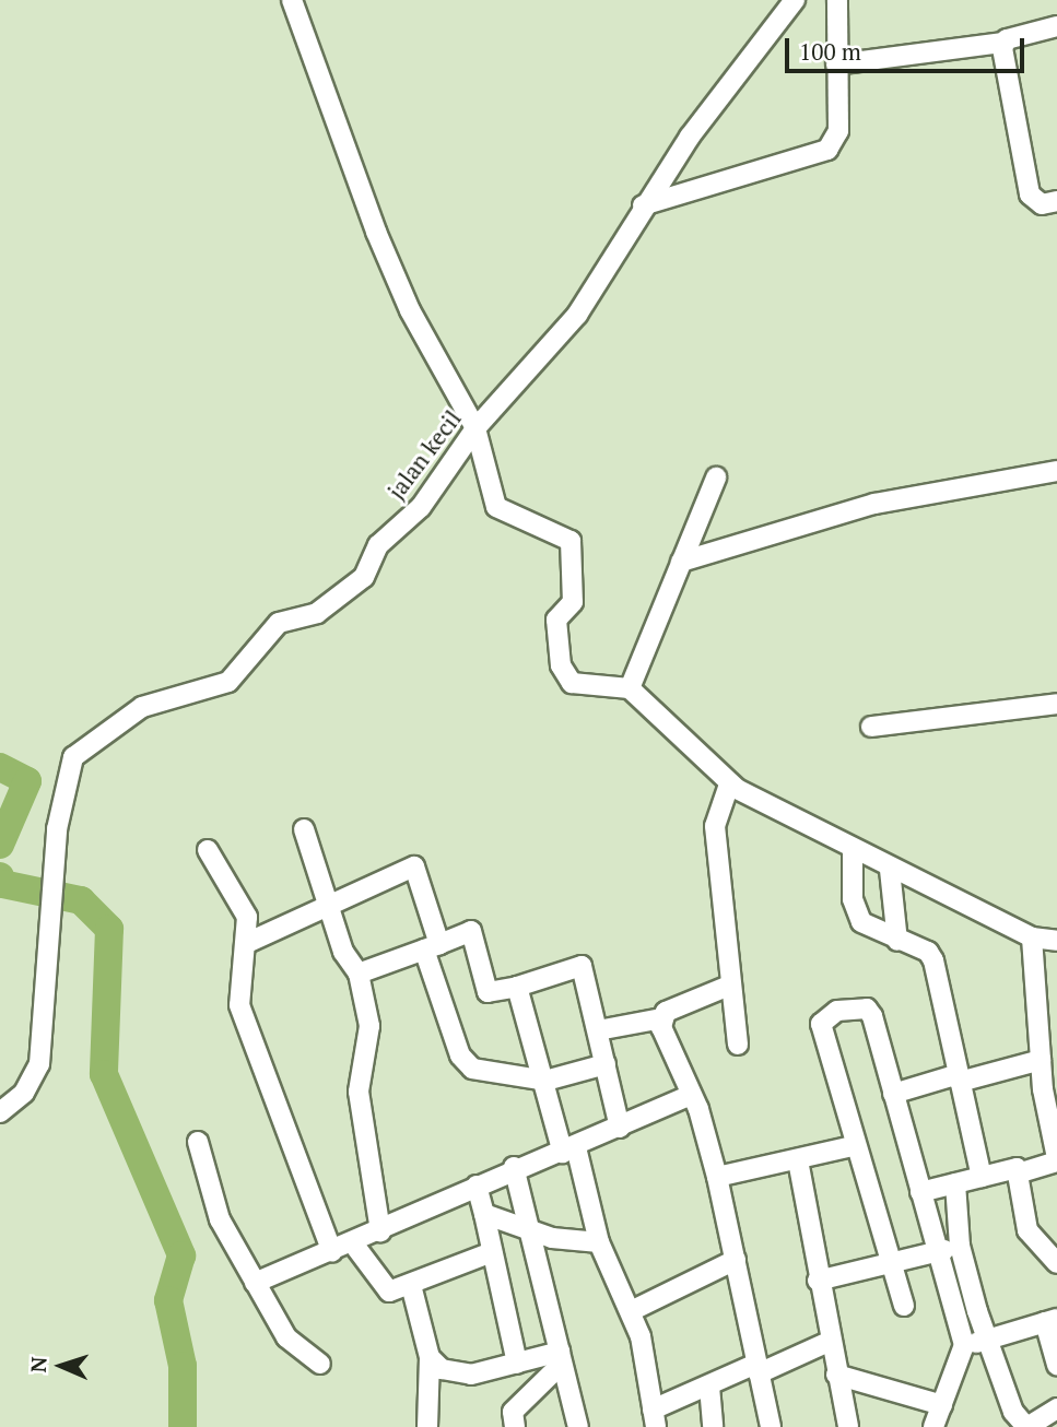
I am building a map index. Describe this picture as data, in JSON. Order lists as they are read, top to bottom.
{
  "streets": {
    "street": ["jalan kecil"]
  },
  "scale_bar": "100 m",
  "north": "left"
}
